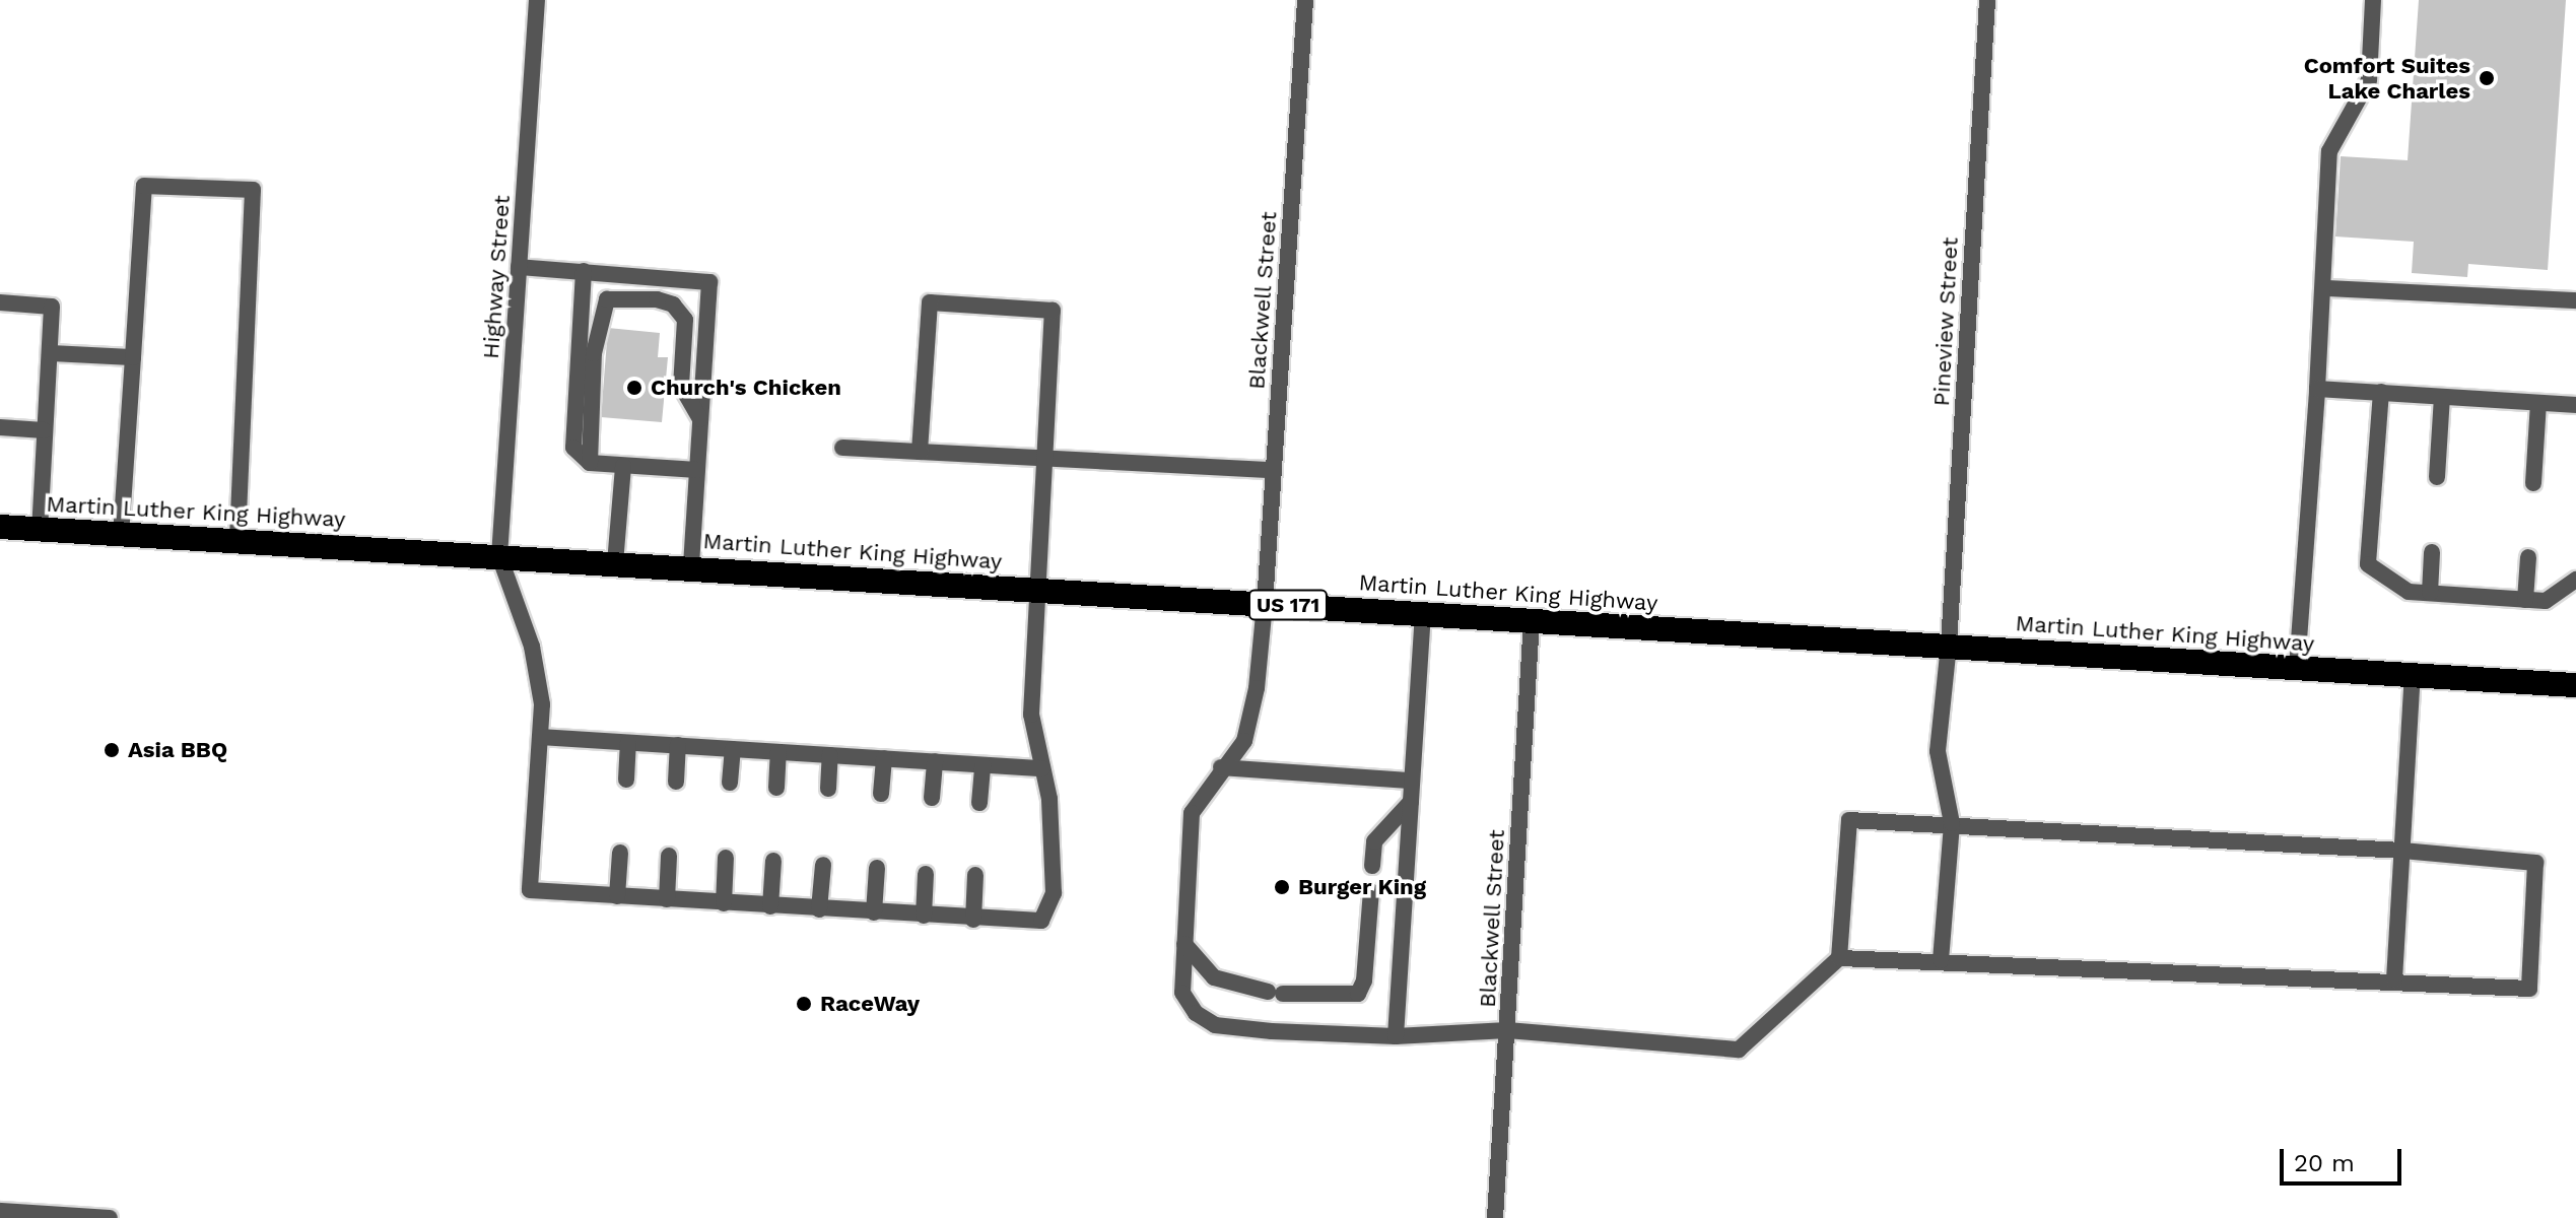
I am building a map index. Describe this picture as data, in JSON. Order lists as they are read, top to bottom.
{
  "streets": {
    "highway": ["Martin Luther King Highway", "US 171"],
    "street": ["Highway Street", "Blackwell Street", "Pineview Street"]
  },
  "crossings": [
    ["Highway Street", "Martin Luther King Highway"],
    ["Blackwell Street", "Martin Luther King Highway"],
    ["Pineview Street", "Martin Luther King Highway"]
  ],
  "places": [
    "Comfort Suites Lake Charles",
    "Church's Chicken",
    "Asia BBQ",
    "Burger King",
    "RaceWay"
  ],
  "scale_bar": "20 m"
}
